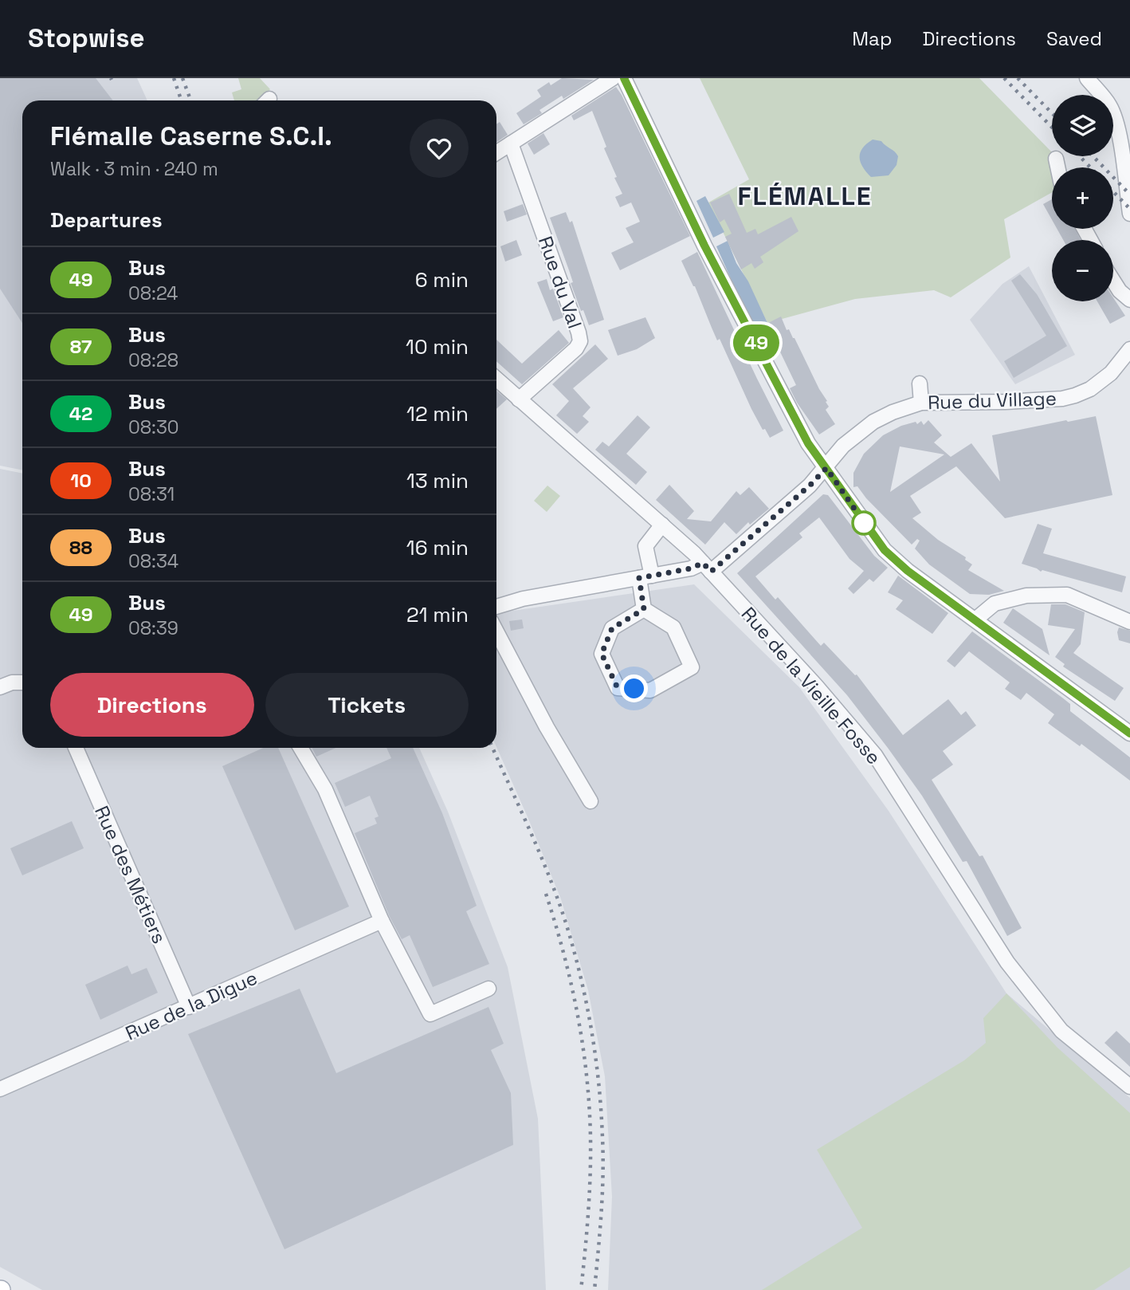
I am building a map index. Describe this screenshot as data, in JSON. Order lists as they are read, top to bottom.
{
  "streets": {
    "street": [
      "Rue du Val",
      "Rue du Village",
      "Rue de la Vieille Fosse",
      "Rue des Métiers",
      "Rue de la Digue"
    ]
  },
  "crossings": [
    ["Rue du Val", "Rue de la Vieille Fosse"],
    ["Rue du Village", "Rue de la Vieille Fosse"],
    ["Rue des Métiers", "Rue de la Digue"]
  ],
  "districts": ["FLÉMALLE"],
  "lines": ["bus line 49"],
  "page": {
    "header": "Stopwise",
    "nav": ["Map", "Directions", "Saved"],
    "on_map": "49",
    "map_buttons": ["+", "−"],
    "heading": [
      ["Flémalle Caserne S.C.I.", "Walk · 3 min · 240 m"],
      "Departures"
    ],
    "list": [
      {
        "mark": "49",
        "name": "Bus",
        "note": "08:24",
        "value": "6 min"
      },
      {
        "mark": "87",
        "name": "Bus",
        "note": "08:28",
        "value": "10 min"
      },
      {
        "mark": "42",
        "name": "Bus",
        "note": "08:30",
        "value": "12 min"
      },
      {
        "mark": "10",
        "name": "Bus",
        "note": "08:31",
        "value": "13 min"
      },
      {
        "mark": "88",
        "name": "Bus",
        "note": "08:34",
        "value": "16 min"
      },
      {
        "mark": "49",
        "name": "Bus",
        "note": "08:39",
        "value": "21 min"
      }
    ],
    "buttons": ["Directions", "Tickets"]
  }
}
